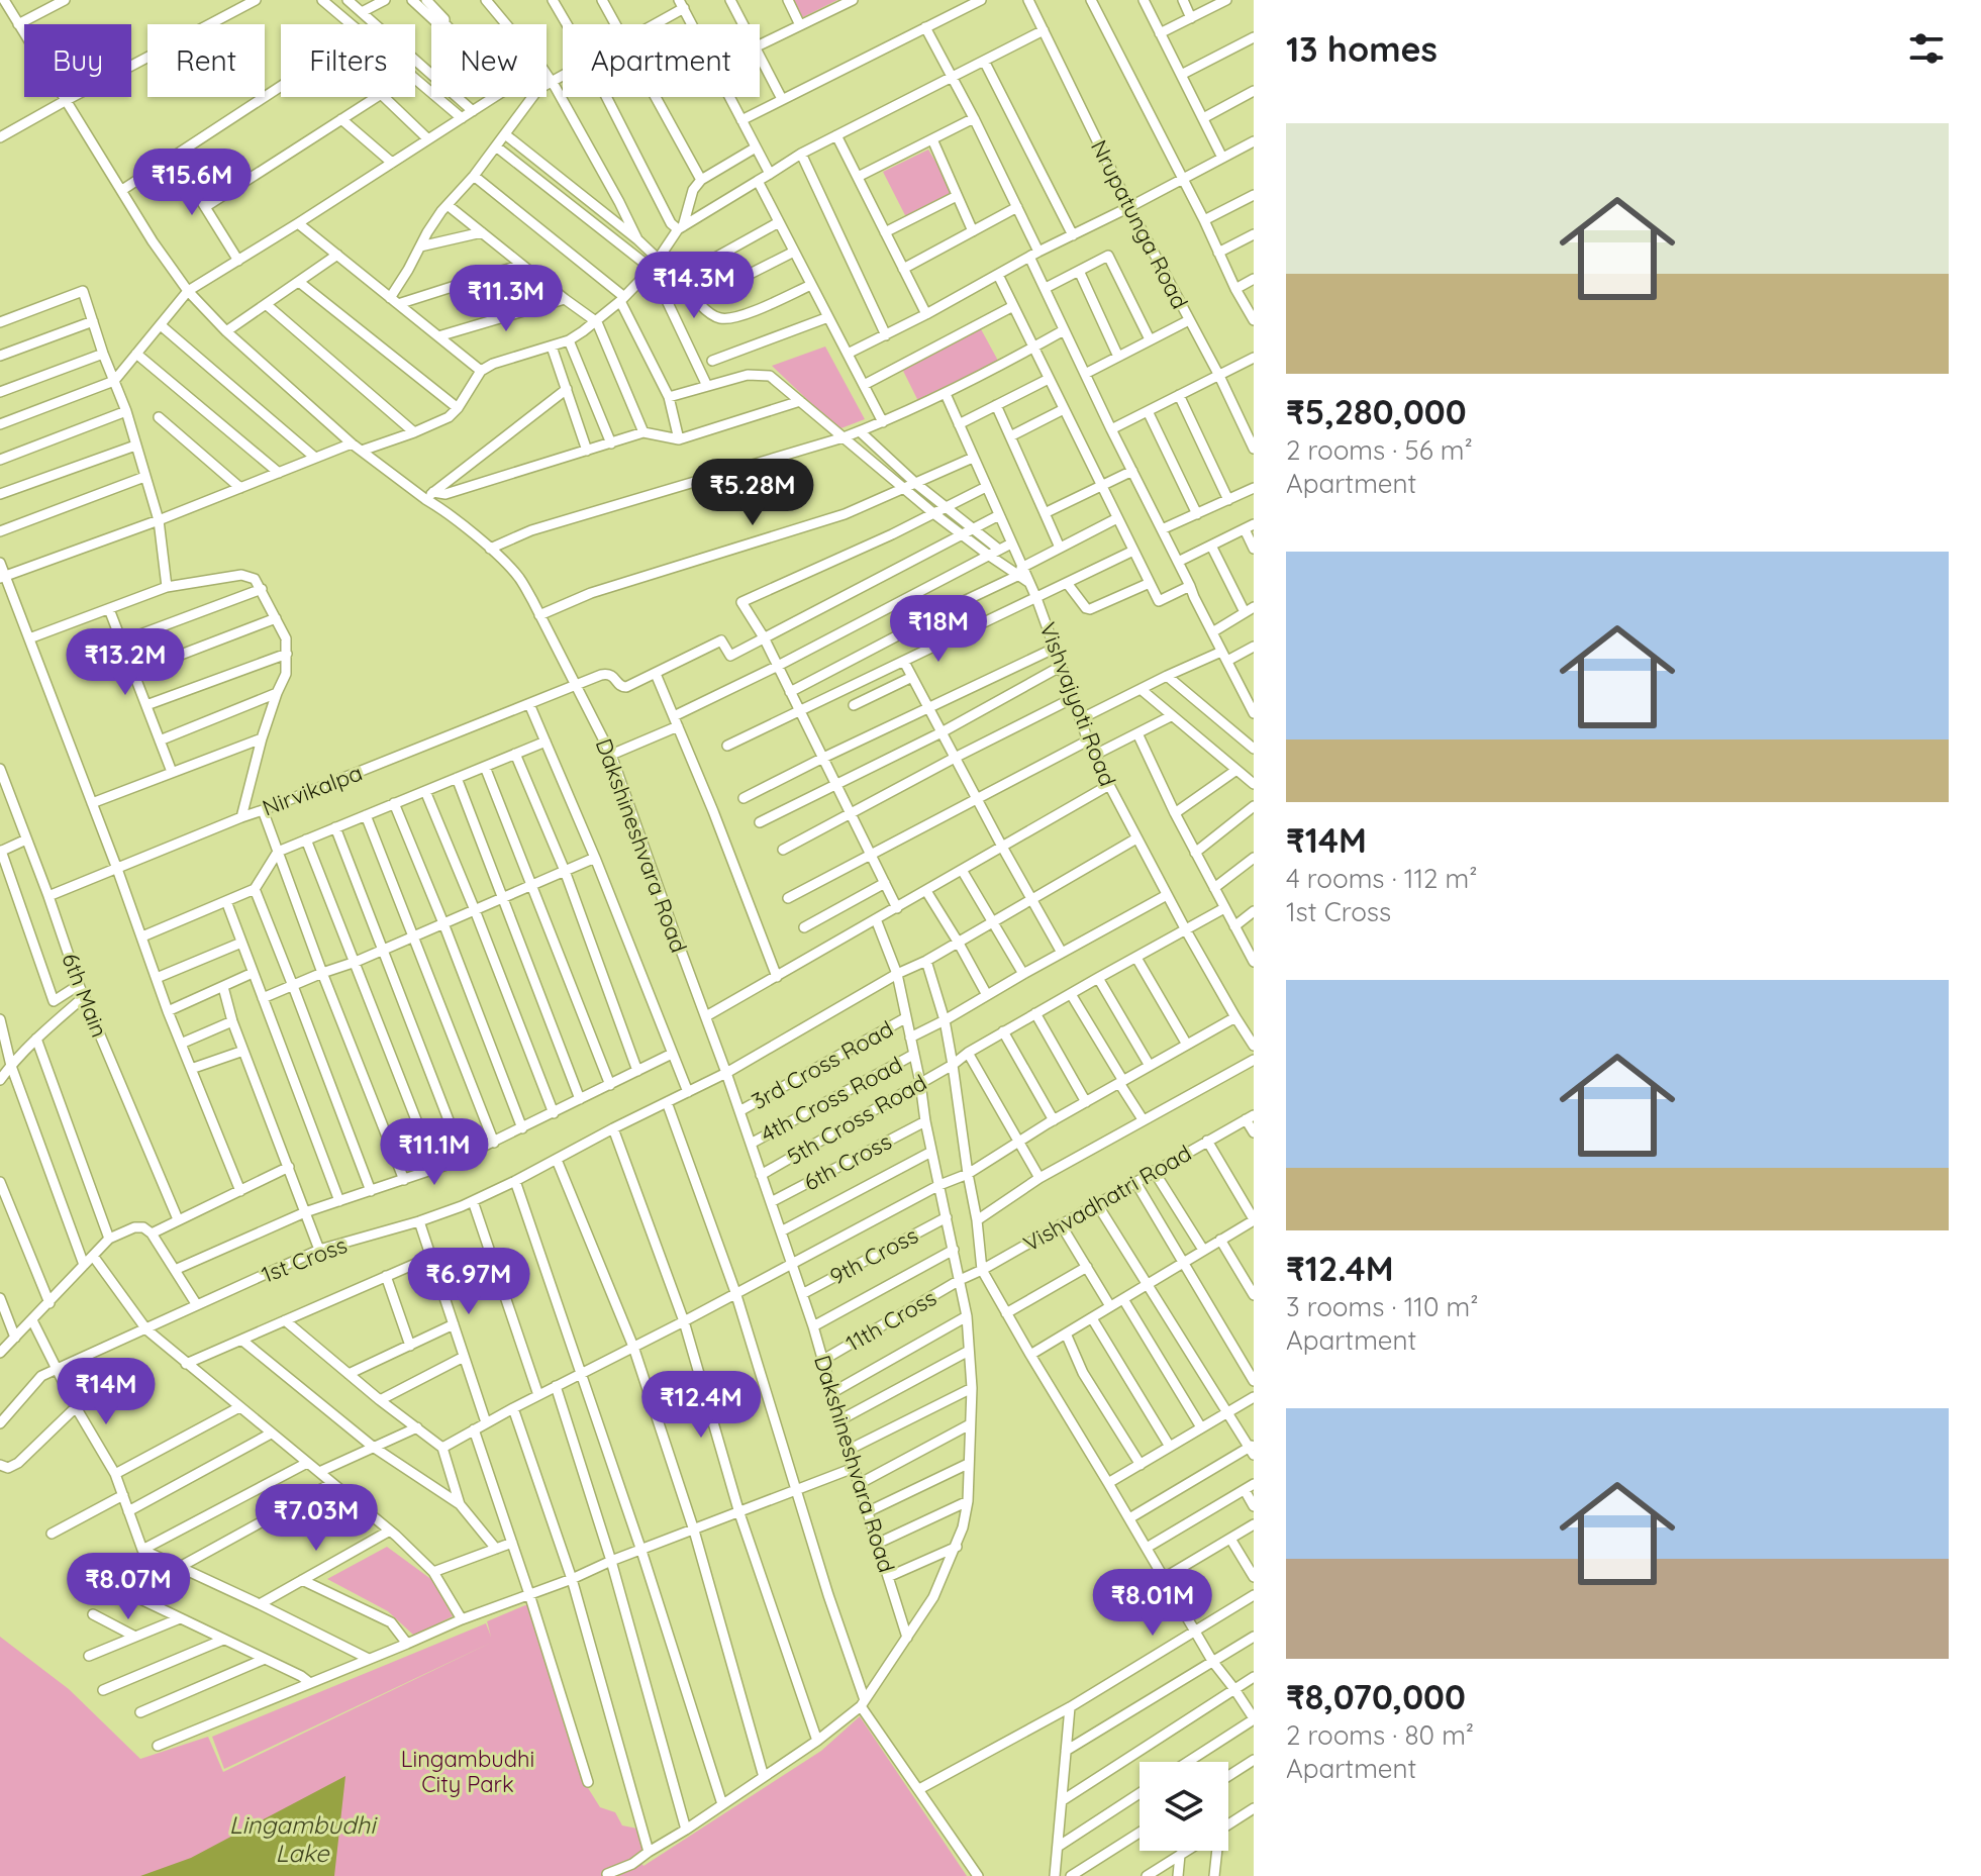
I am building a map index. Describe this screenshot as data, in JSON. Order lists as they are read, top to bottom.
{
  "streets": {
    "street": [
      "Nrupatunga Road",
      "Vishvajyoti Road",
      "Nirvikalpa",
      "Dakshineshvara Road",
      "6th Main",
      "3rd Cross Road",
      "4th Cross Road",
      "5th Cross Road",
      "6th Cross",
      "Vishvadhatri Road",
      "9th Cross",
      "1st Cross",
      "11th Cross"
    ]
  },
  "crossings": [
    ["Vishvajyoti Road", "5th Cross Road"],
    ["Vishvajyoti Road", "1st Cross"],
    ["Nirvikalpa", "Dakshineshvara Road"],
    ["Nirvikalpa", "6th Main"],
    ["Dakshineshvara Road", "3rd Cross Road"],
    ["Dakshineshvara Road", "4th Cross Road"],
    ["Dakshineshvara Road", "5th Cross Road"],
    ["Dakshineshvara Road", "6th Cross"],
    ["Dakshineshvara Road", "9th Cross"],
    ["Dakshineshvara Road", "1st Cross"],
    ["Dakshineshvara Road", "11th Cross"],
    ["Vishvadhatri Road", "11th Cross"]
  ],
  "water": ["Lingambudhi Lake"],
  "parks": ["Lingambudhi City Park"],
  "page": {
    "heading": "13 homes",
    "chip": [
      "Buy",
      "Rent",
      "Filters",
      "New",
      "Apartment"
    ],
    "list": [
      {
        "name": "₹5,280,000",
        "note": "2 rooms · 56 m² · Apartment"
      },
      {
        "name": "₹14M",
        "note": "4 rooms · 112 m² · 1st Cross"
      },
      {
        "name": "₹12.4M",
        "note": "3 rooms · 110 m² · Apartment"
      },
      {
        "name": "₹8,070,000",
        "note": "2 rooms · 80 m² · Apartment"
      }
    ],
    "price": [
      "₹15.6M",
      "₹14.3M",
      "₹11.3M",
      "₹5.28M",
      "₹18M",
      "₹13.2M",
      "₹11.1M",
      "₹6.97M",
      "₹14M",
      "₹12.4M",
      "₹7.03M",
      "₹8.07M",
      "₹8.01M"
    ]
  }
}
